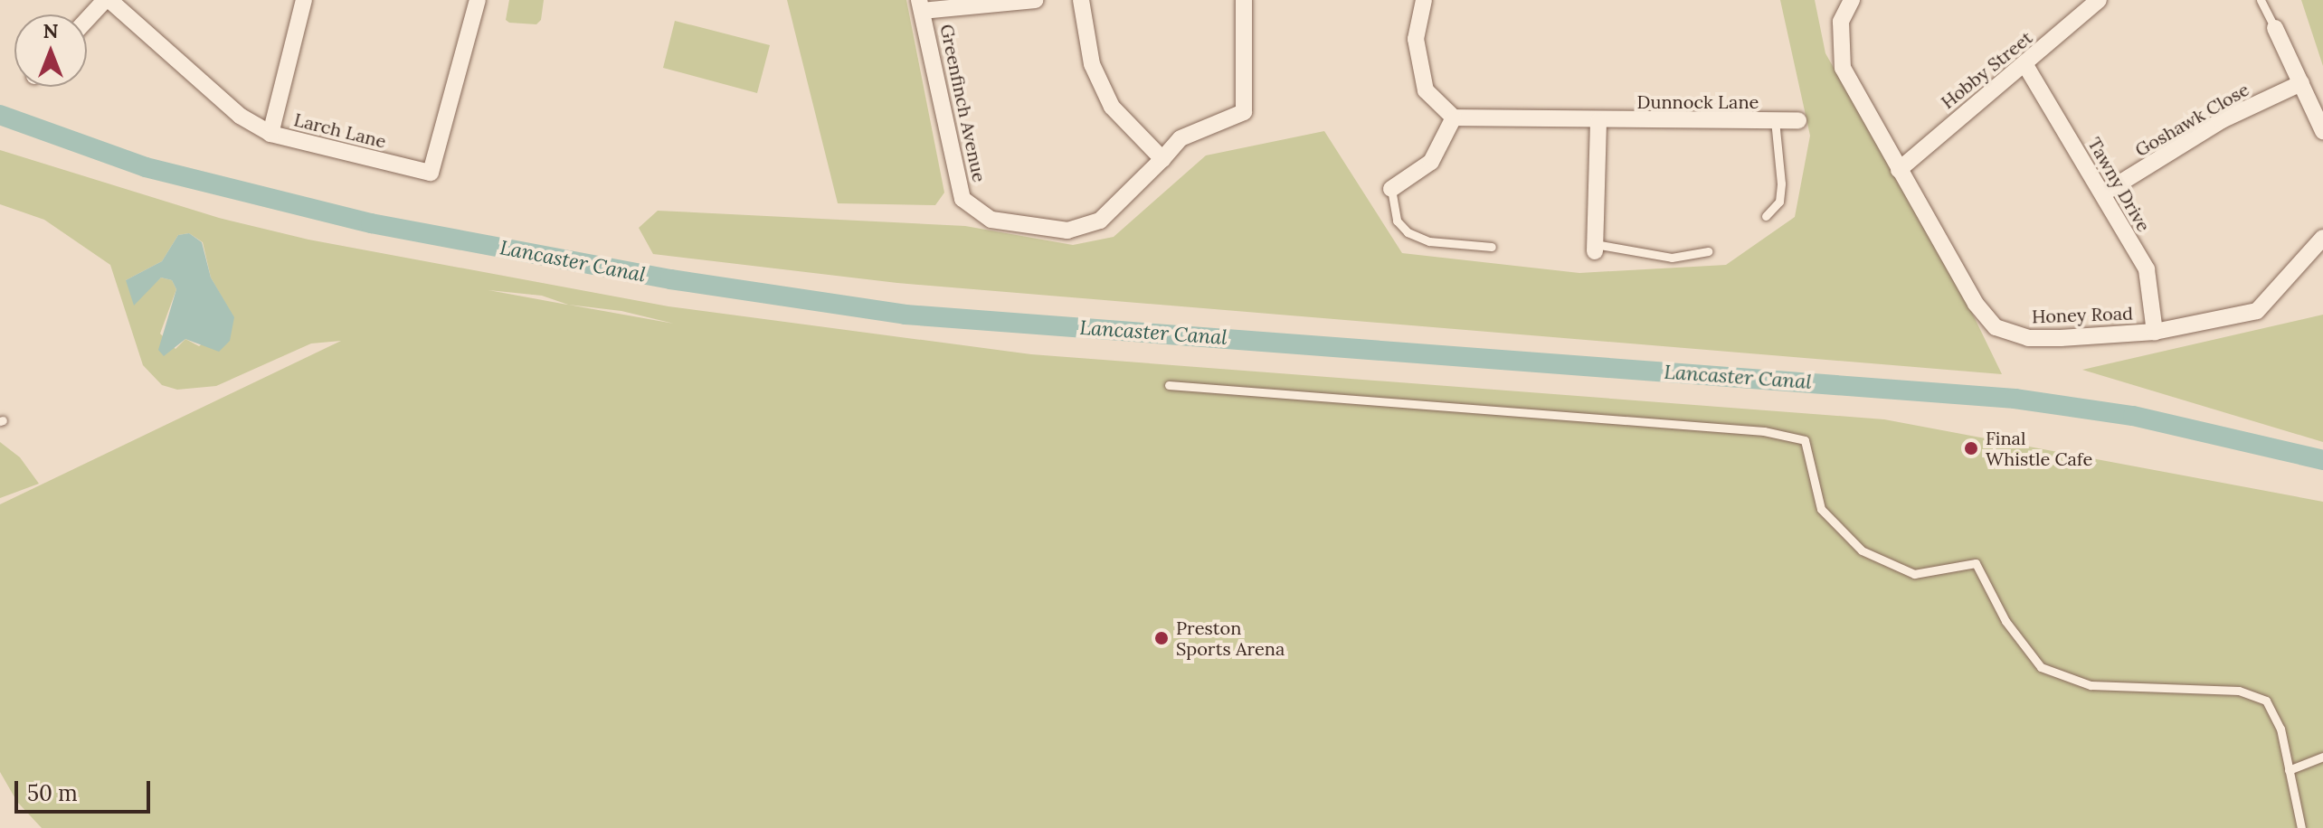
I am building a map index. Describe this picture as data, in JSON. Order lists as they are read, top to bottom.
{
  "streets": {
    "street": [
      "Hobby Street",
      "Dunnock Lane",
      "Greenfinch Avenue",
      "Goshawk Close",
      "Larch Lane",
      "Tawny Drive",
      "Honey Road"
    ]
  },
  "crossings": [
    ["Hobby Street", "Tawny Drive"],
    ["Hobby Street", "Honey Road"],
    ["Goshawk Close", "Tawny Drive"],
    ["Tawny Drive", "Honey Road"]
  ],
  "water": ["Lancaster Canal"],
  "places": ["Final Whistle Cafe", "Preston Sports Arena"],
  "scale_bar": "50 m",
  "north": "top"
}
